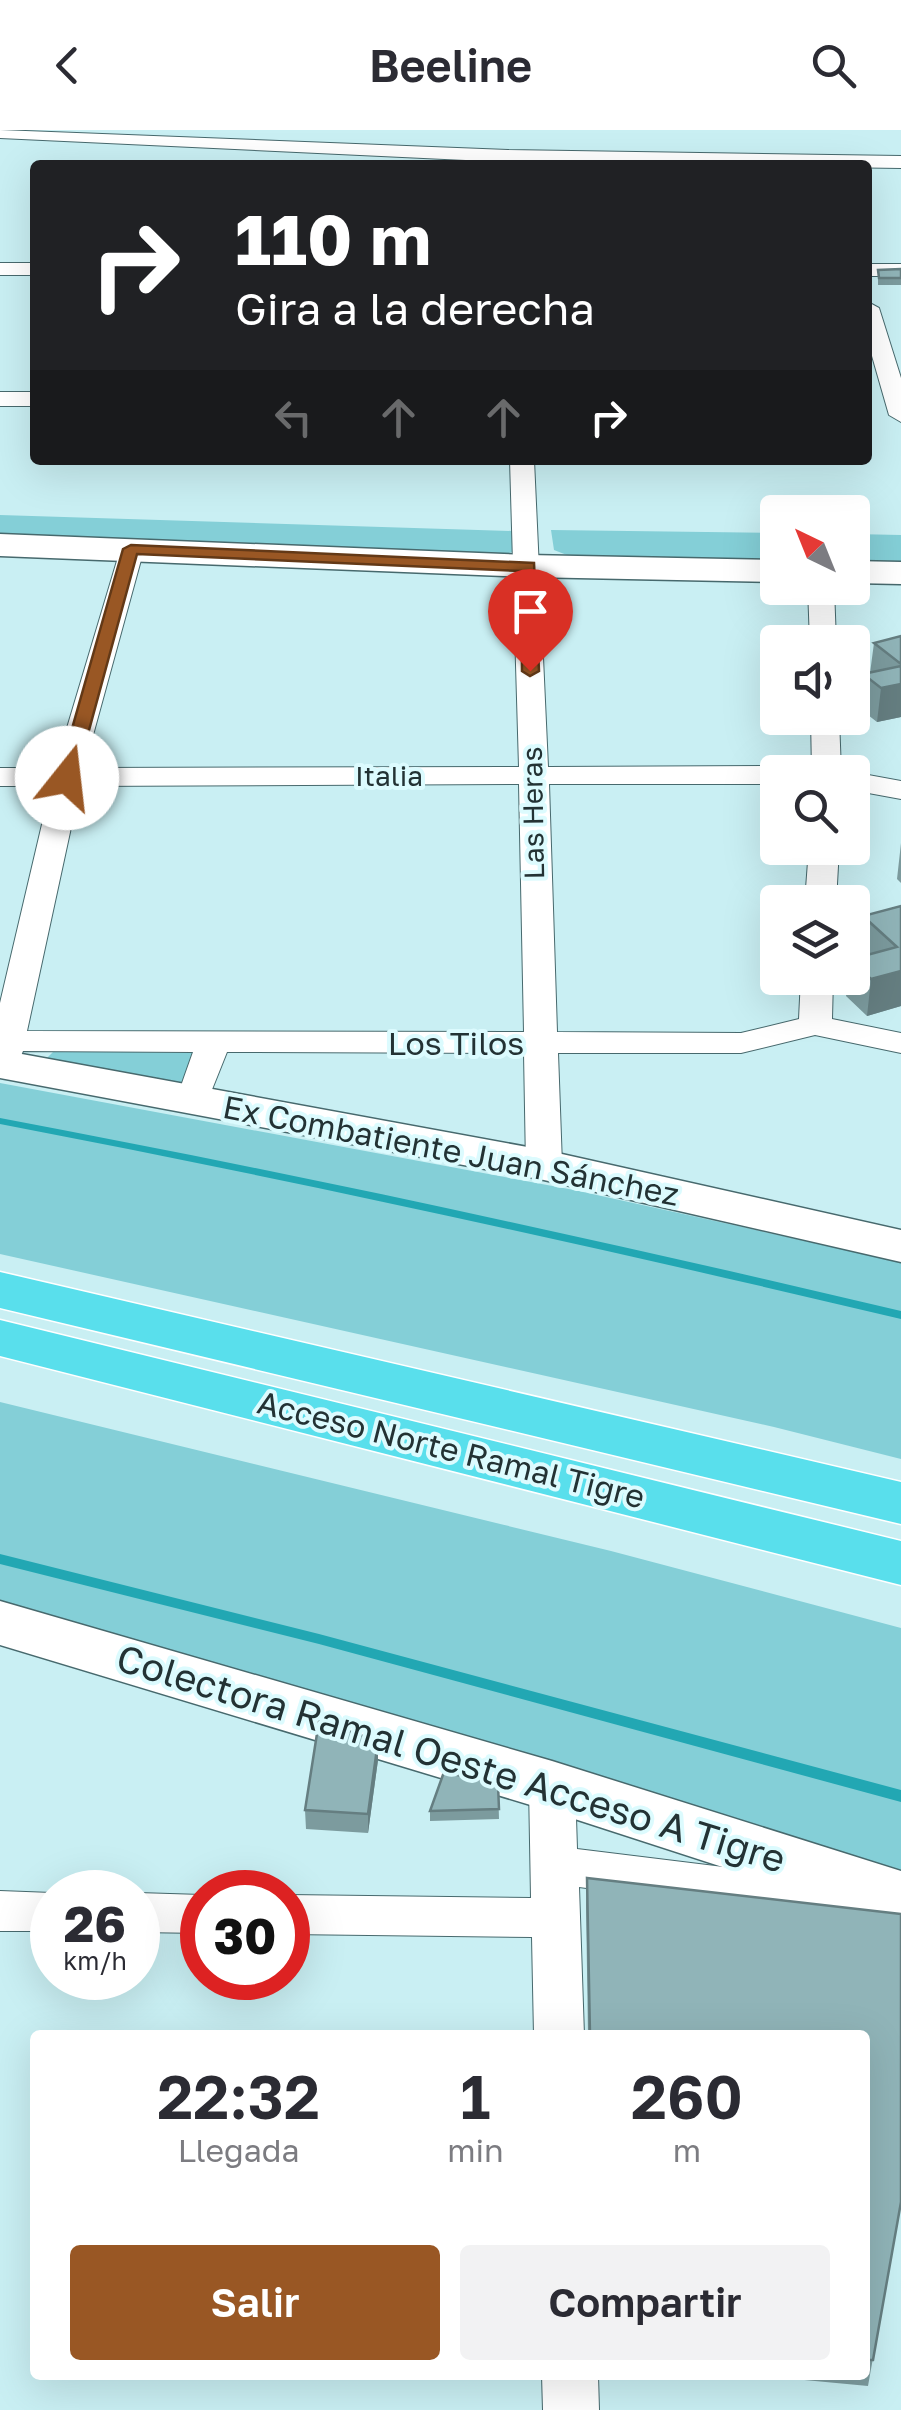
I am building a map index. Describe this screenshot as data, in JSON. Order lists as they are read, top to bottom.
{
  "streets": {
    "highway": ["Acceso Norte Ramal Tigre"],
    "street": [
      "Italia",
      "Las Heras",
      "Los Tilos",
      "Ex Combatiente Juan Sánchez",
      "Colectora Ramal Oeste Acceso A Tigre"
    ]
  },
  "crossings": [
    ["Italia", "Las Heras"],
    ["Las Heras", "Los Tilos"],
    ["Las Heras", "Ex Combatiente Juan Sánchez"],
    ["Los Tilos", "Ex Combatiente Juan Sánchez"]
  ],
  "north": "top left",
  "page": {
    "header": "Beeline",
    "turn": ["110 m", "Gira a la derecha"],
    "speed": "26 km/h",
    "limit": "30",
    "eta": [
      "22:32",
      "Llegada",
      "1",
      "min",
      "260",
      "m"
    ],
    "buttons": ["Salir", "Compartir"]
  }
}
